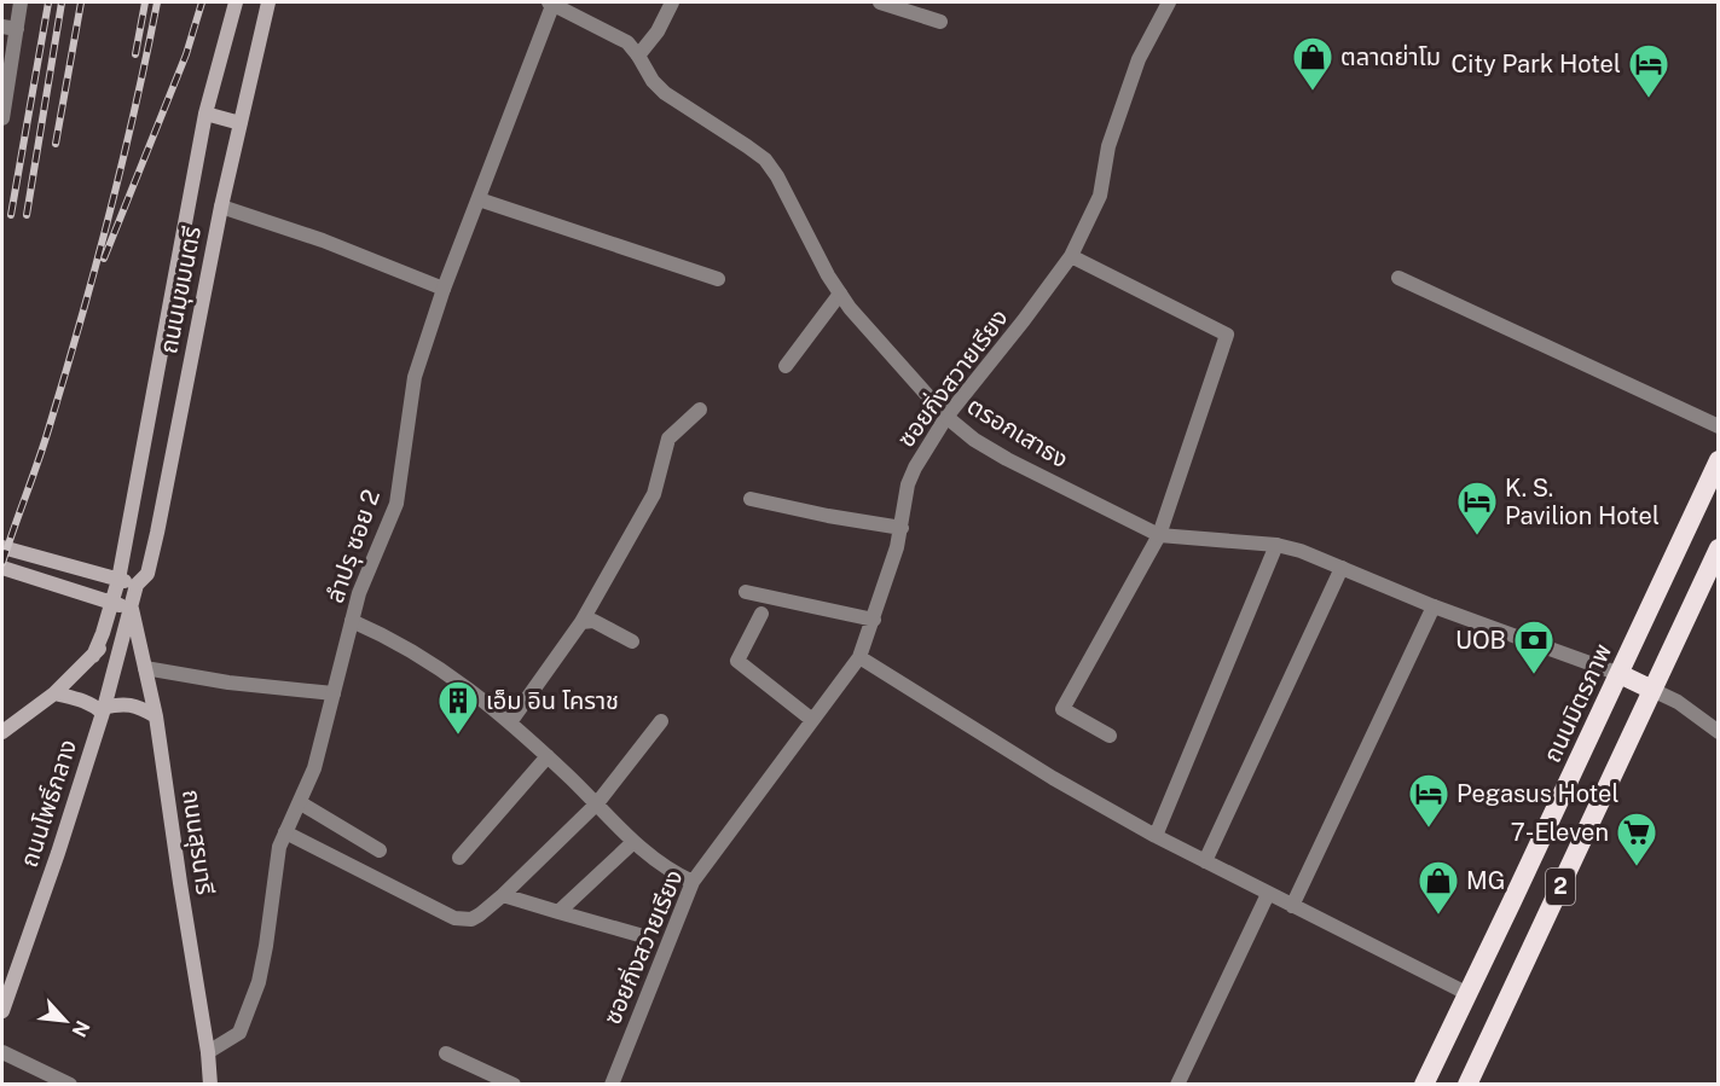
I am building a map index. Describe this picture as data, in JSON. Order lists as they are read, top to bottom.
{
  "streets": {
    "highway": ["ถนนมิตรภาพ", "2"],
    "main road": ["ถนนมุขมนตรี", "ถนนโพธิ์กลาง", "ถนนสุรนารี"],
    "street": ["ซอยกิ่งสวายเรียง", "ตรอกเสาธง", "ลำปรุ ซอย 2"]
  },
  "crossings": [
    ["ถนนมุขมนตรี", "ถนนโพธิ์กลาง"],
    ["ถนนมุขมนตรี", "ถนนสุรนารี"],
    ["ซอยกิ่งสวายเรียง", "ตรอกเสาธง"],
    ["ตรอกเสาธง", "ลำปรุ ซอย 2"],
    ["ตรอกเสาธง", "ถนนมิตรภาพ"],
    ["ลำปรุ ซอย 2", "ถนนสุรนารี"],
    ["ถนนโพธิ์กลาง", "ถนนสุรนารี"]
  ],
  "places": {
    "shop": ["ตลาดย่าโม", "MG"],
    "hotel": ["City Park Hotel", "K. S. Pavilion Hotel", "Pegasus Hotel"],
    "bank": ["UOB"],
    "building": ["เอ็ม อิน โคราช"],
    "supermarket": ["7-Eleven"]
  },
  "north": "bottom right"
}
